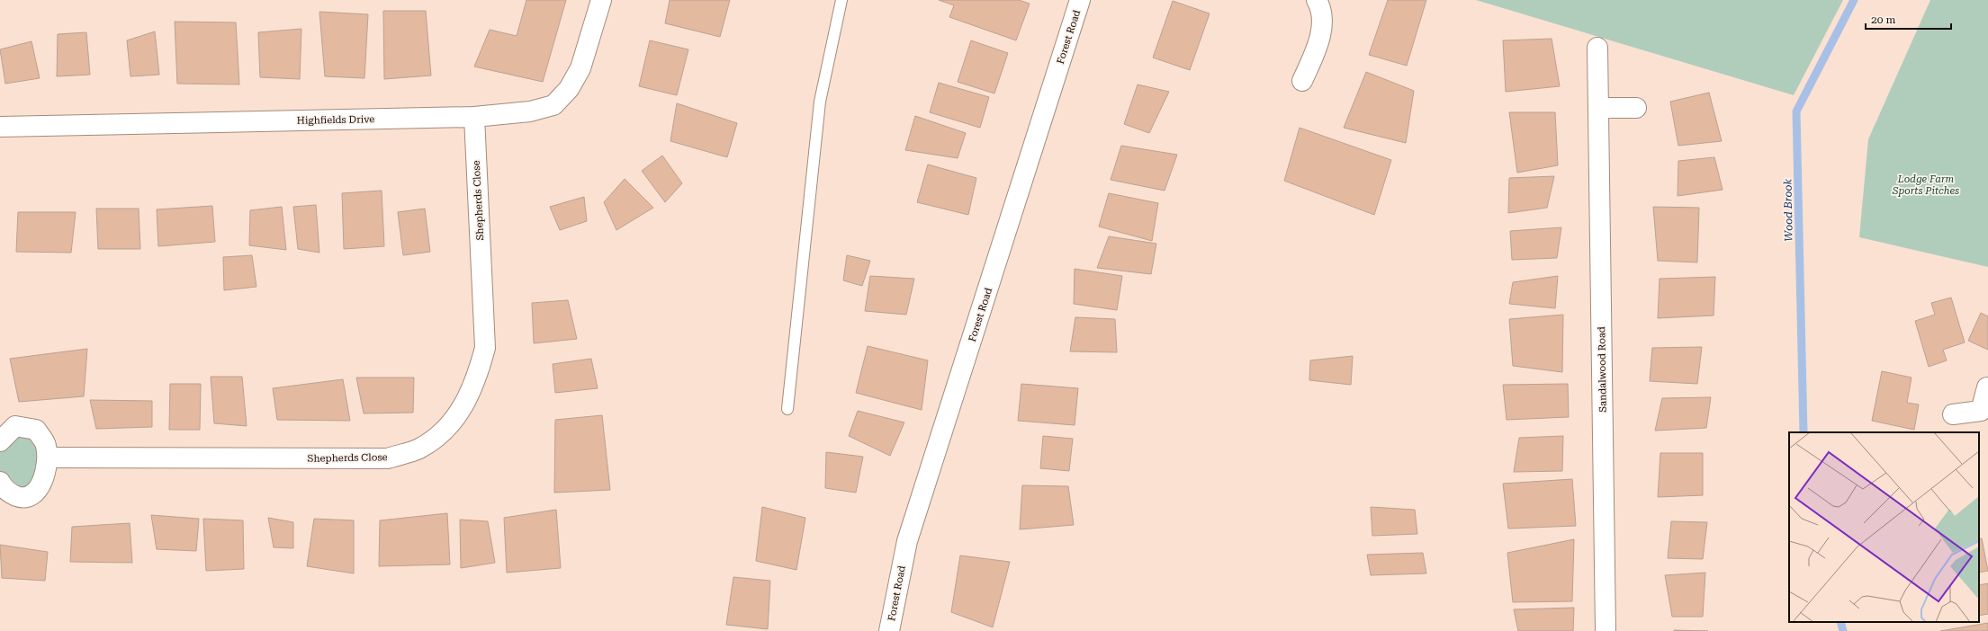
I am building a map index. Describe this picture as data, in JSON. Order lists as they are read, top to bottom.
{
  "streets": {
    "street": [
      "Forest Road",
      "Highfields Drive",
      "Shepherds Close",
      "Sandalwood Road"
    ]
  },
  "crossings": [
    ["Highfields Drive", "Shepherds Close"]
  ],
  "water": ["Wood Brook"],
  "parks": ["Lodge Farm Sports Pitches"],
  "scale_bar": "20 m"
}
